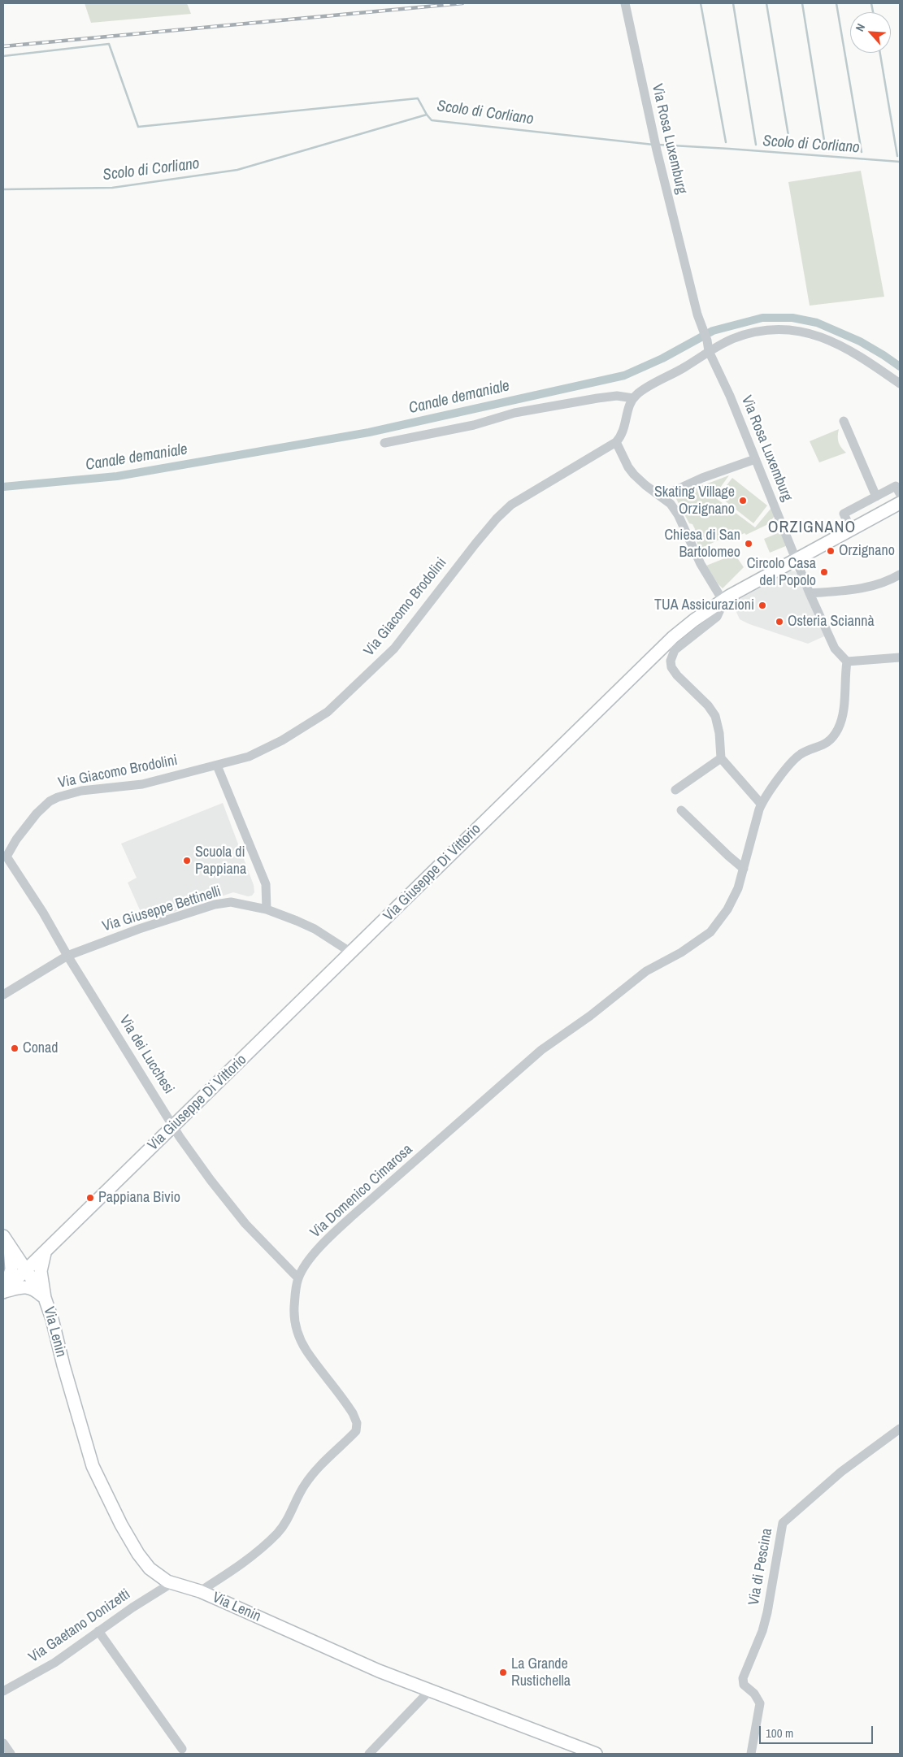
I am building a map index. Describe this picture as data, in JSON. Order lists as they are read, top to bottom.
{
  "streets": {
    "main road": ["Via Giuseppe Di Vittorio", "Via Lenin"],
    "street": [
      "Via Rosa Luxemburg",
      "Via Giacomo Brodolini",
      "Via Giuseppe Bettinelli",
      "Via dei Lucchesi",
      "Via Domenico Cimarosa",
      "Via di Pescina",
      "Via Gaetano Donizetti"
    ]
  },
  "crossings": [
    ["Via Rosa Luxemburg", "Via Giuseppe Di Vittorio"],
    ["Via Rosa Luxemburg", "Via Domenico Cimarosa"],
    ["Via Giacomo Brodolini", "Via Giuseppe Bettinelli"],
    ["Via Giacomo Brodolini", "Via dei Lucchesi"],
    ["Via Giuseppe Di Vittorio", "Via Giuseppe Bettinelli"],
    ["Via Giuseppe Di Vittorio", "Via dei Lucchesi"],
    ["Via Giuseppe Di Vittorio", "Via Lenin"],
    ["Via Giuseppe Bettinelli", "Via dei Lucchesi"],
    ["Via dei Lucchesi", "Via Domenico Cimarosa"],
    ["Via Domenico Cimarosa", "Via Lenin"],
    ["Via Lenin", "Via Gaetano Donizetti"]
  ],
  "districts": ["ORZIGNANO"],
  "water": ["Scolo di Corliano", "Canale demaniale"],
  "places": [
    "Skating Village Orzignano",
    "Chiesa di San Bartolomeo",
    "Orzignano",
    "Circolo Casa del Popolo",
    "TUA Assicurazioni",
    "Osteria Sciannà",
    "Scuola di Pappiana",
    "Conad",
    "Pappiana Bivio",
    "La Grande Rustichella"
  ],
  "scale_bar": "100 m",
  "north": "top left"
}
